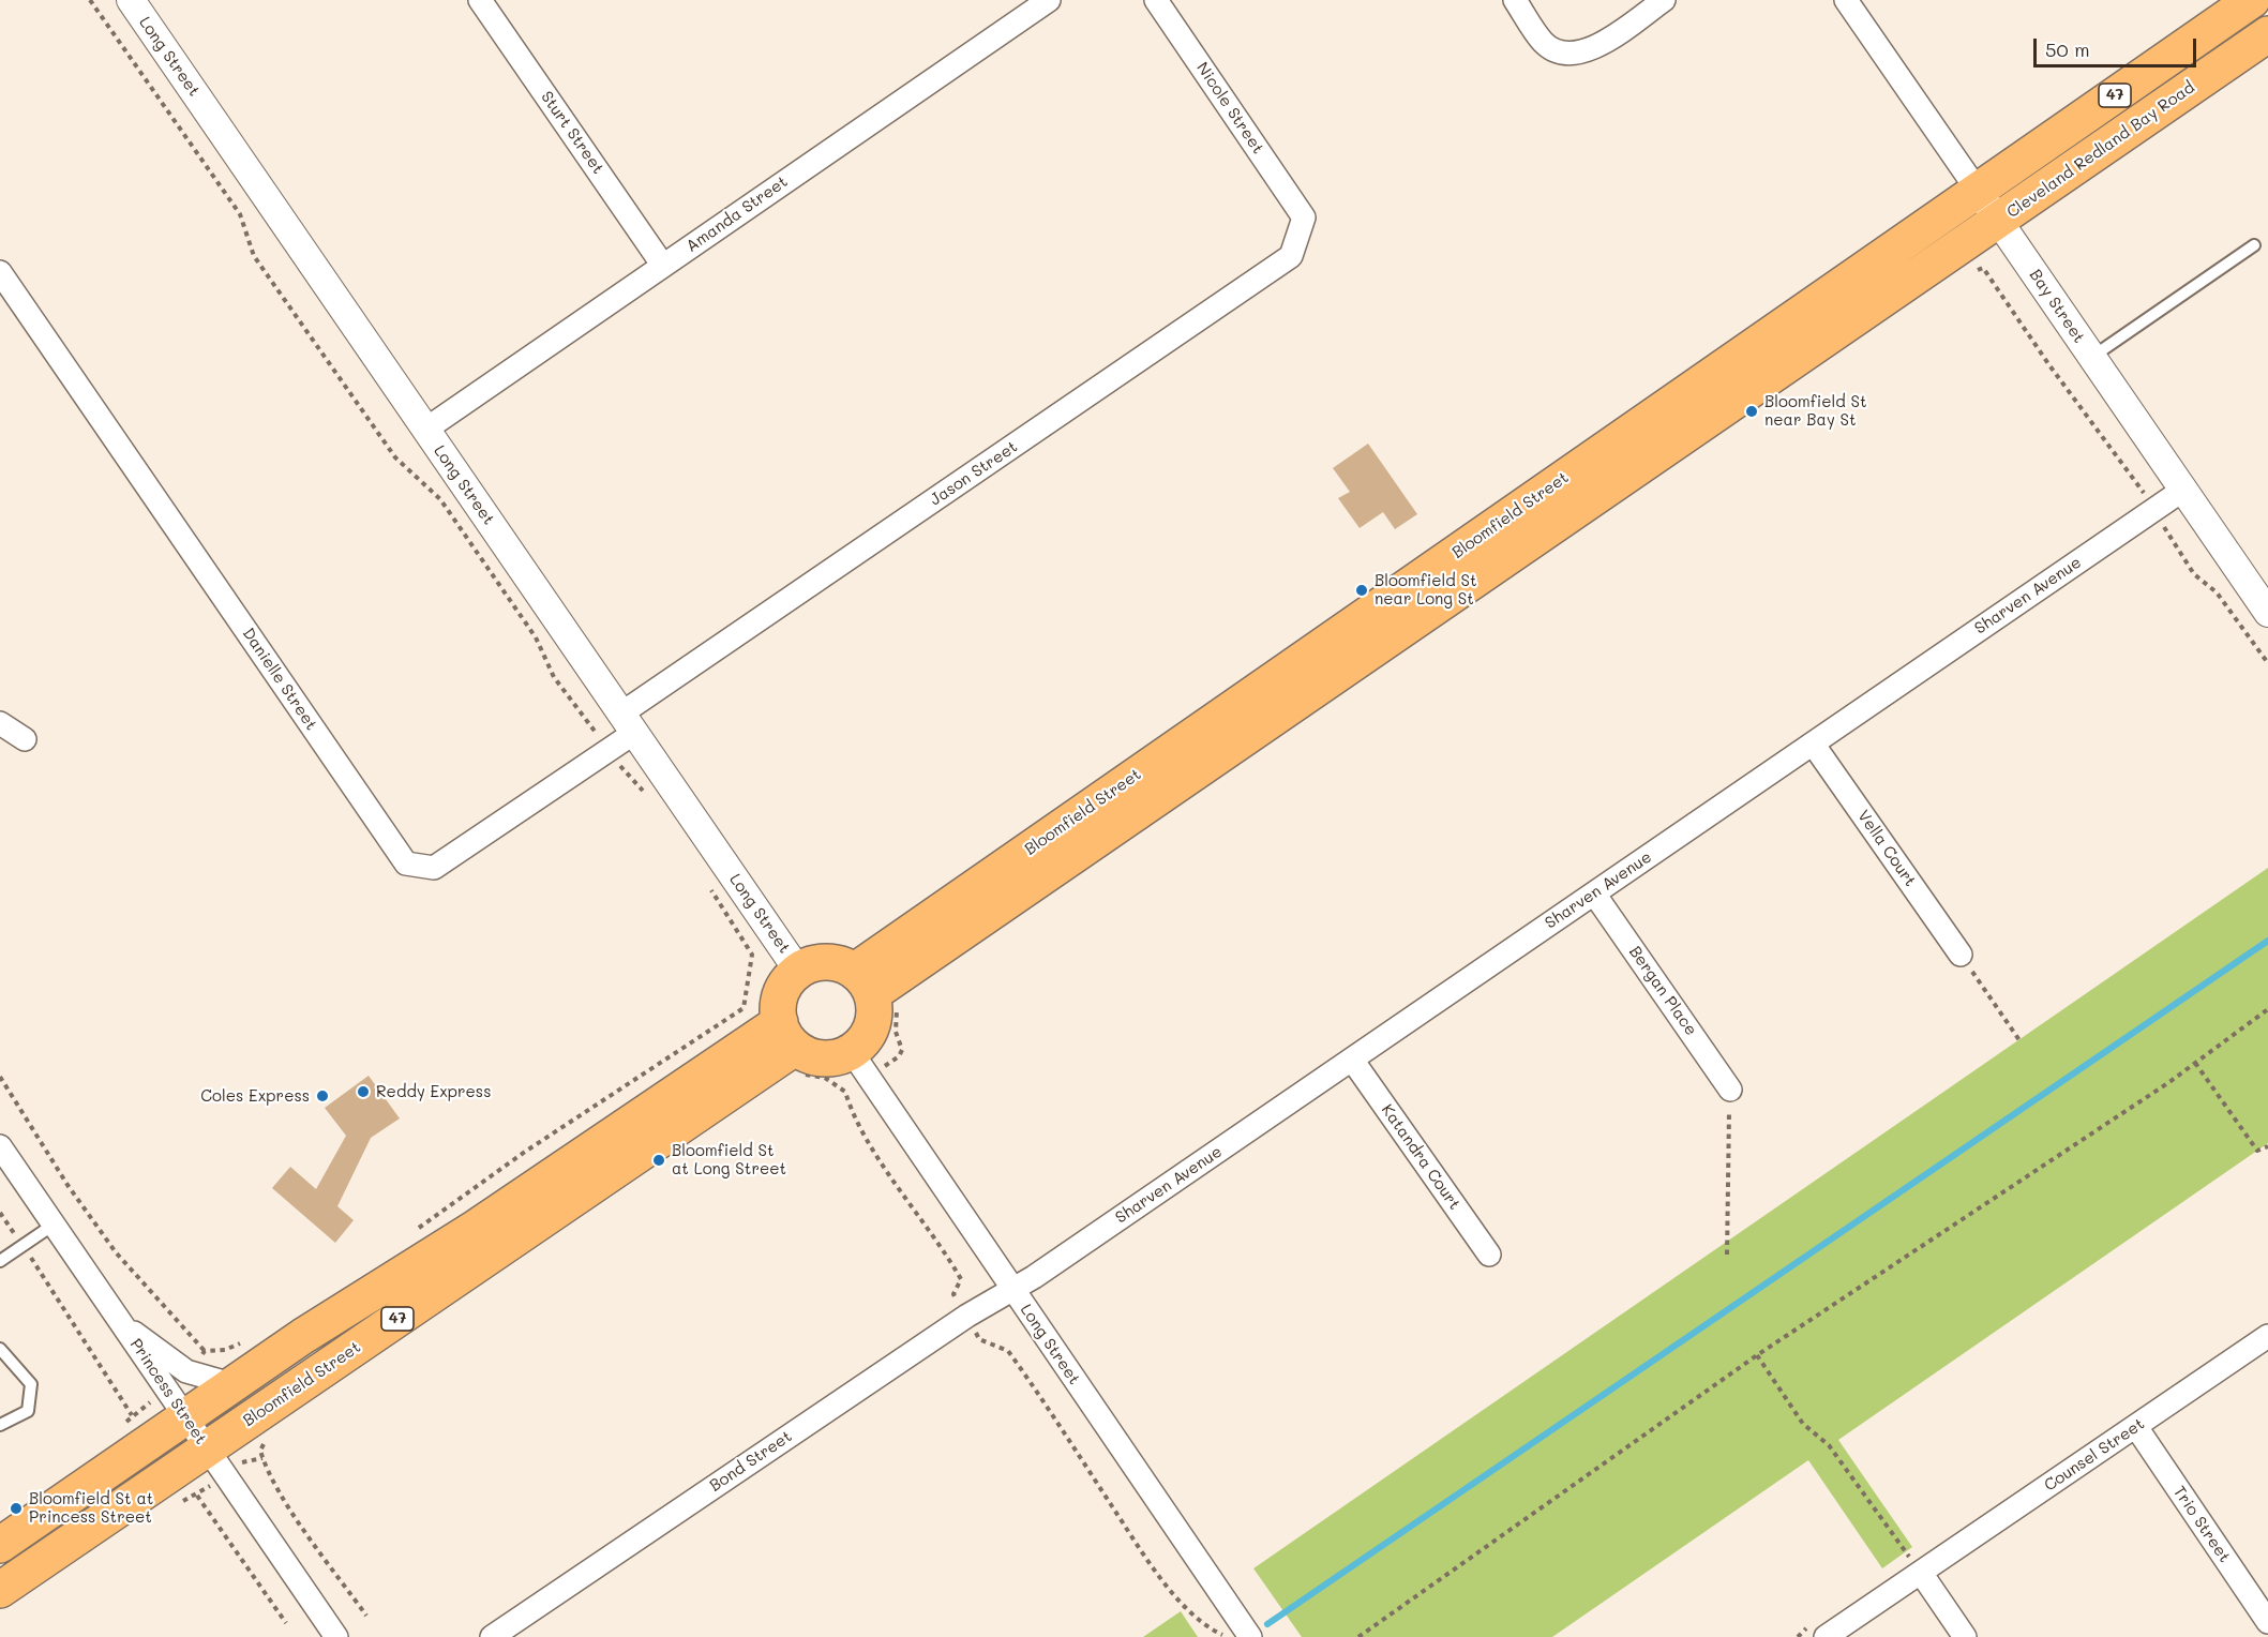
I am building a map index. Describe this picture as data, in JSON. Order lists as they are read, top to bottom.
{
  "streets": {
    "highway": ["47", "Cleveland Redland Bay Road", "Bloomfield Street"],
    "street": [
      "Long Street",
      "Nicole Street",
      "Sturt Street",
      "Amanda Street",
      "Bay Street",
      "Jason Street",
      "Sharven Avenue",
      "Danielle Street",
      "Vella Court",
      "Bergan Place",
      "Katandra Court",
      "Princess Street",
      "Counsel Street",
      "Bond Street",
      "Trio Street"
    ]
  },
  "crossings": [
    ["Long Street", "47"],
    ["Long Street", "Amanda Street"],
    ["Long Street", "Jason Street"],
    ["Long Street", "Bloomfield Street"],
    ["Long Street", "Sharven Avenue"],
    ["Long Street", "Danielle Street"],
    ["Long Street", "Bond Street"],
    ["47", "Bay Street"],
    ["47", "Bloomfield Street"],
    ["47", "Princess Street"],
    ["Nicole Street", "Jason Street"],
    ["Sturt Street", "Amanda Street"],
    ["Cleveland Redland Bay Road", "Bay Street"],
    ["Cleveland Redland Bay Road", "Bloomfield Street"],
    ["Bay Street", "Bloomfield Street"],
    ["Bay Street", "Sharven Avenue"],
    ["Jason Street", "Danielle Street"],
    ["Bloomfield Street", "Princess Street"],
    ["Sharven Avenue", "Vella Court"],
    ["Sharven Avenue", "Bergan Place"],
    ["Sharven Avenue", "Katandra Court"],
    ["Sharven Avenue", "Bond Street"],
    ["Counsel Street", "Trio Street"]
  ],
  "places": [
    "Bloomfield St near Bay St",
    "Bloomfield St near Long St",
    "Reddy Express",
    "Coles Express",
    "Bloomfield St at Long Street",
    "Bloomfield St at Princess Street"
  ],
  "scale_bar": "50 m"
}
